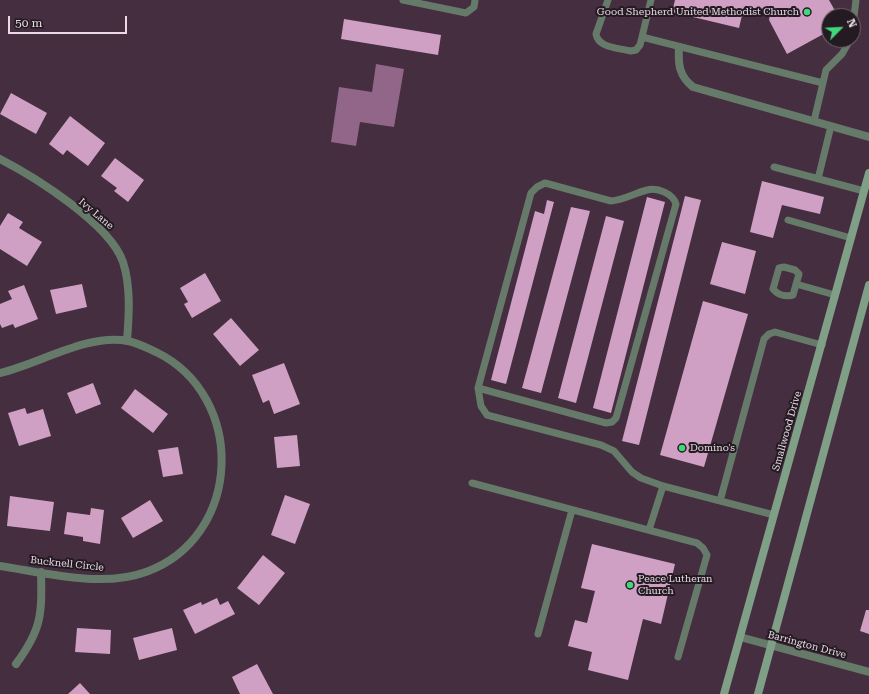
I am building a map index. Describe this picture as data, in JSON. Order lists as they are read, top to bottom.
{
  "streets": {
    "main road": ["Smallwood Drive"],
    "street": ["Ivy Lane", "Bucknell Circle", "Barrington Drive"]
  },
  "crossings": [
    ["Ivy Lane", "Bucknell Circle"],
    ["Smallwood Drive", "Barrington Drive"]
  ],
  "places": ["Good Shepherd United Methodist Church", "Domino's", "Peace Lutheran Church"],
  "scale_bar": "50 m",
  "north": "top right"
}
